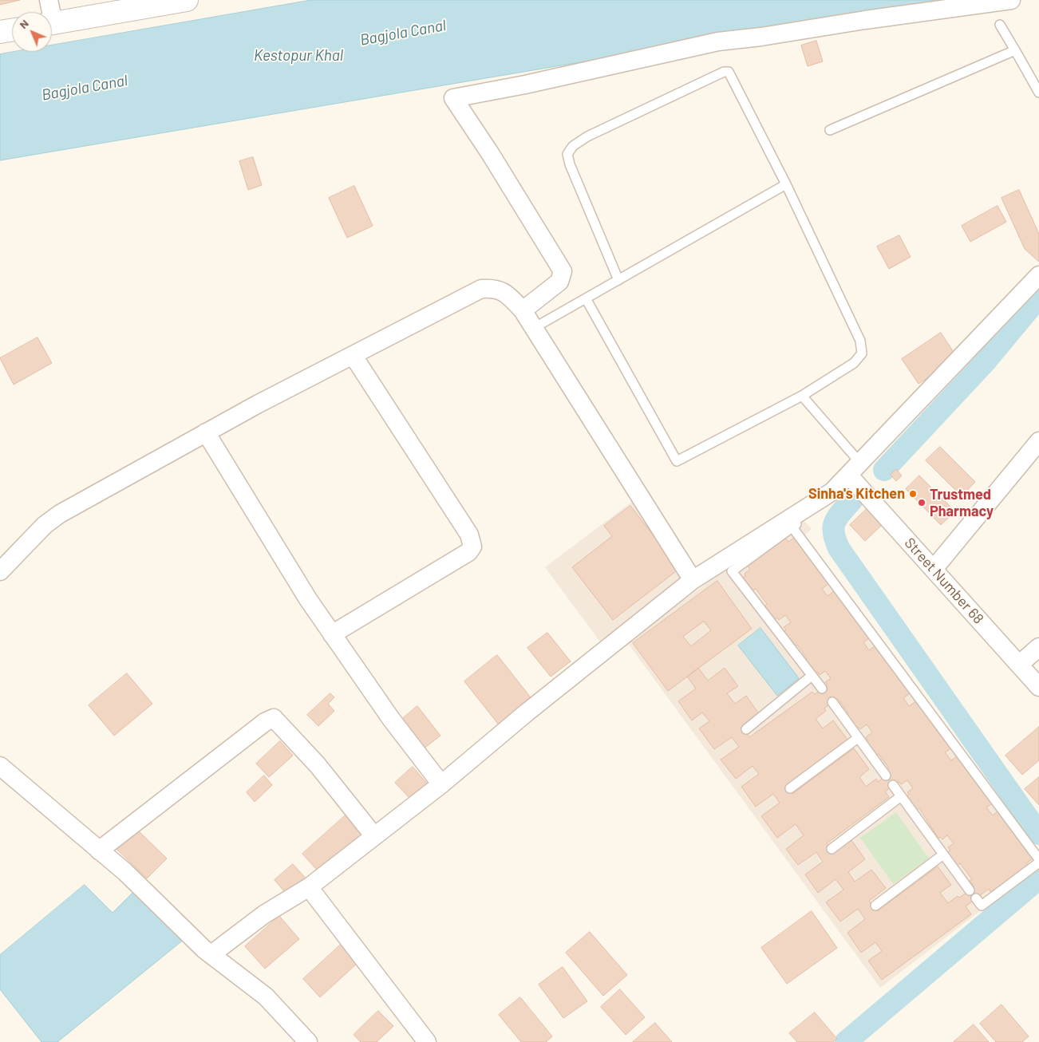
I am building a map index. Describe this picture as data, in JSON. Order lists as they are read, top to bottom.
{
  "streets": {
    "street": ["Street Number 68"]
  },
  "water": ["Bagjola Canal", "Kestopur Khal"],
  "places": ["Sinha's Kitchen", "Trustmed Pharmacy"],
  "north": "top left"
}
